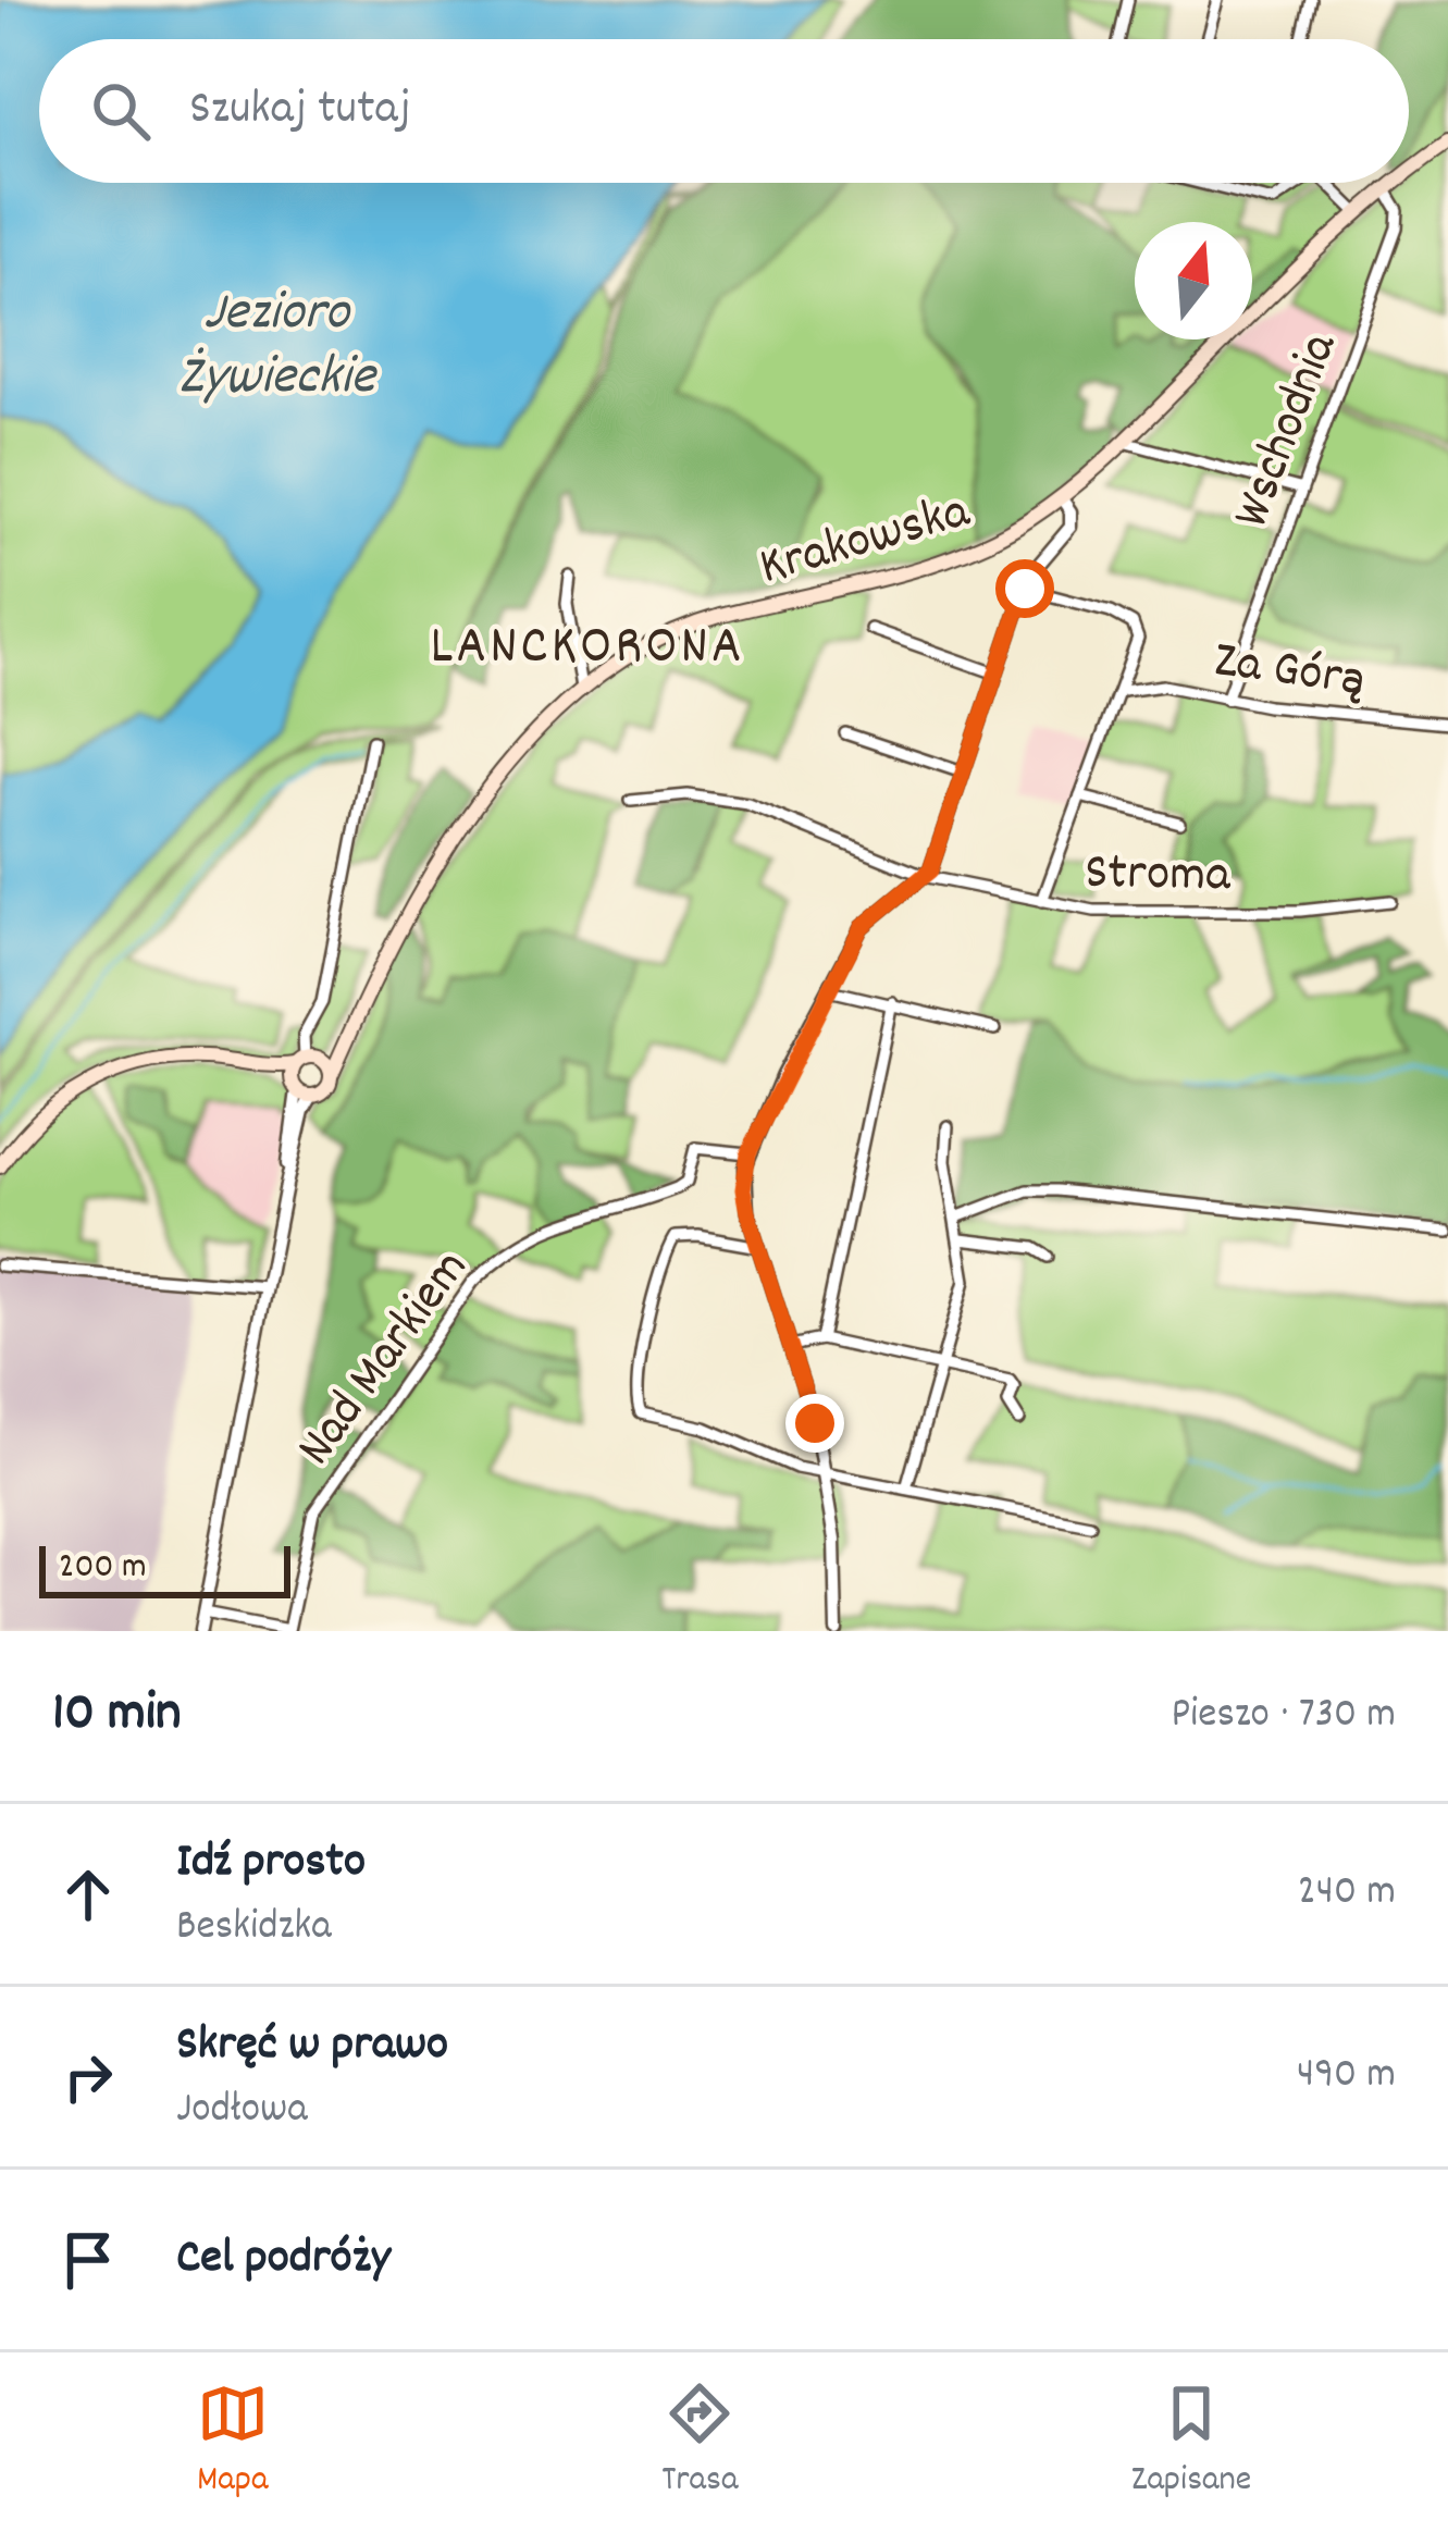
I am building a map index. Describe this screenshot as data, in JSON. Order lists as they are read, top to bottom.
{
  "streets": {
    "main road": ["Krakowska"],
    "street": [
      "Wschodnia",
      "Za Górą",
      "Stroma",
      "Nad Markiem"
    ]
  },
  "crossings": [
    ["Wschodnia", "Krakowska"],
    ["Wschodnia", "Za Górą"]
  ],
  "districts": ["LANCKORONA"],
  "water": ["Jezioro Żywieckie"],
  "scale_bar": "200 m",
  "north": "top",
  "page": {
    "search": "Szukaj tutaj",
    "scale": "200 m",
    "heading": ["10 min", "Pieszo · 730 m"],
    "list": [
      ["Idź prosto", "Beskidzka", "240 m"],
      ["Skręć w prawo", "Jodłowa", "490 m"],
      "Cel podróży"
    ],
    "nav": ["Mapa", "Trasa", "Zapisane"]
  }
}
